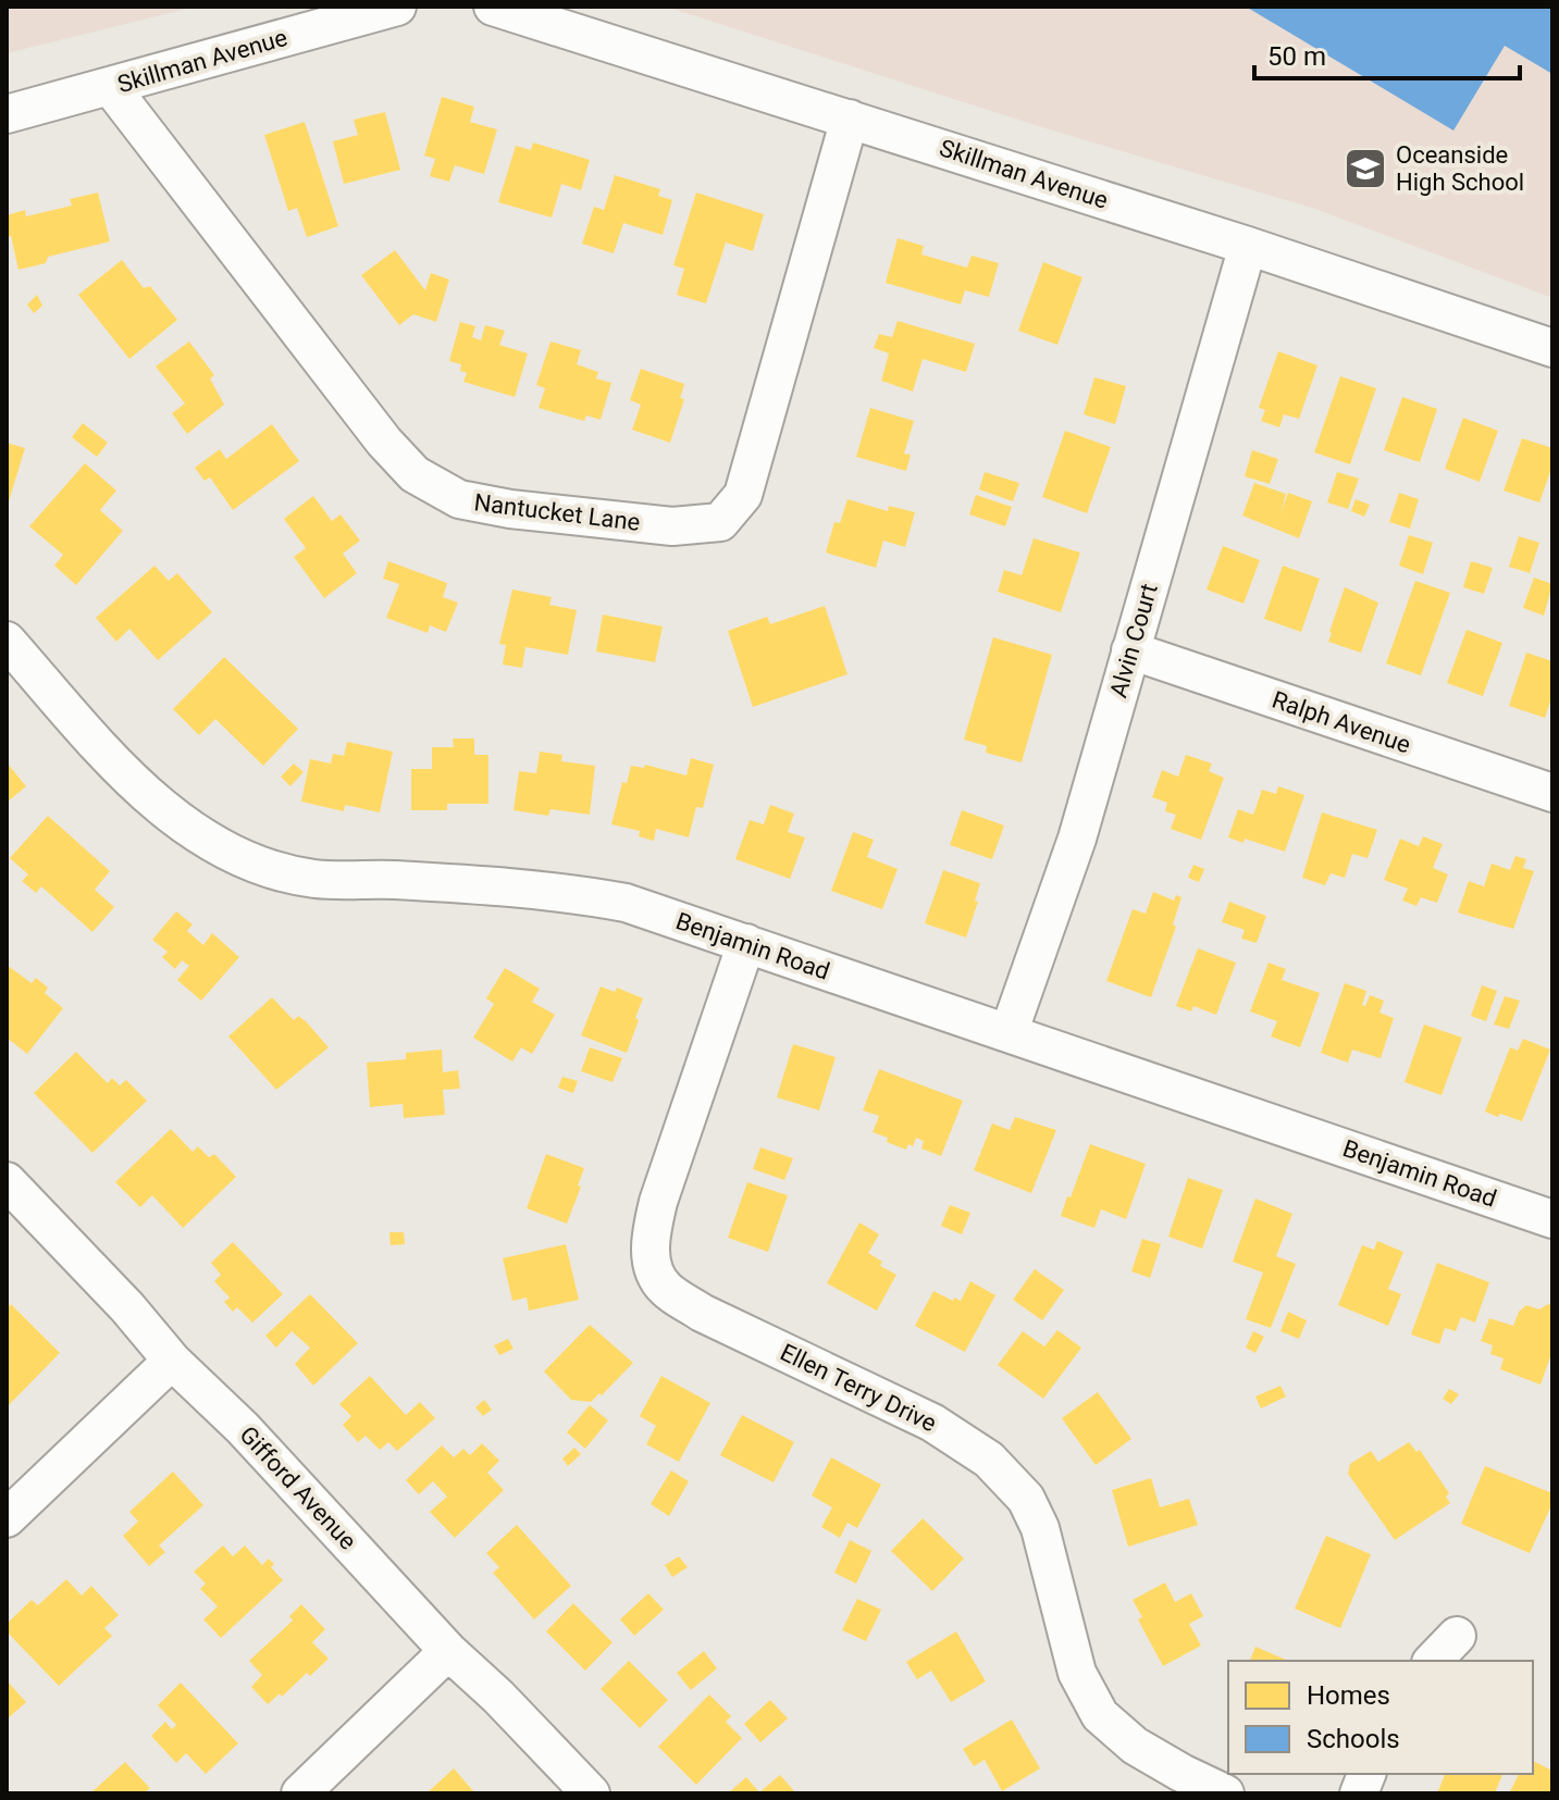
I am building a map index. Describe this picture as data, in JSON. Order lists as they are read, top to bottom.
{
  "streets": {
    "street": [
      "Skillman Avenue",
      "Nantucket Lane",
      "Alvin Court",
      "Ralph Avenue",
      "Benjamin Road",
      "Ellen Terry Drive",
      "Gifford Avenue"
    ]
  },
  "crossings": [
    ["Skillman Avenue", "Nantucket Lane"],
    ["Skillman Avenue", "Alvin Court"],
    ["Alvin Court", "Ralph Avenue"],
    ["Alvin Court", "Benjamin Road"],
    ["Benjamin Road", "Ellen Terry Drive"]
  ],
  "places": {
    "school or university": ["Oceanside High School"]
  },
  "legend": ["Homes", "Schools"],
  "scale_bar": "50 m"
}
